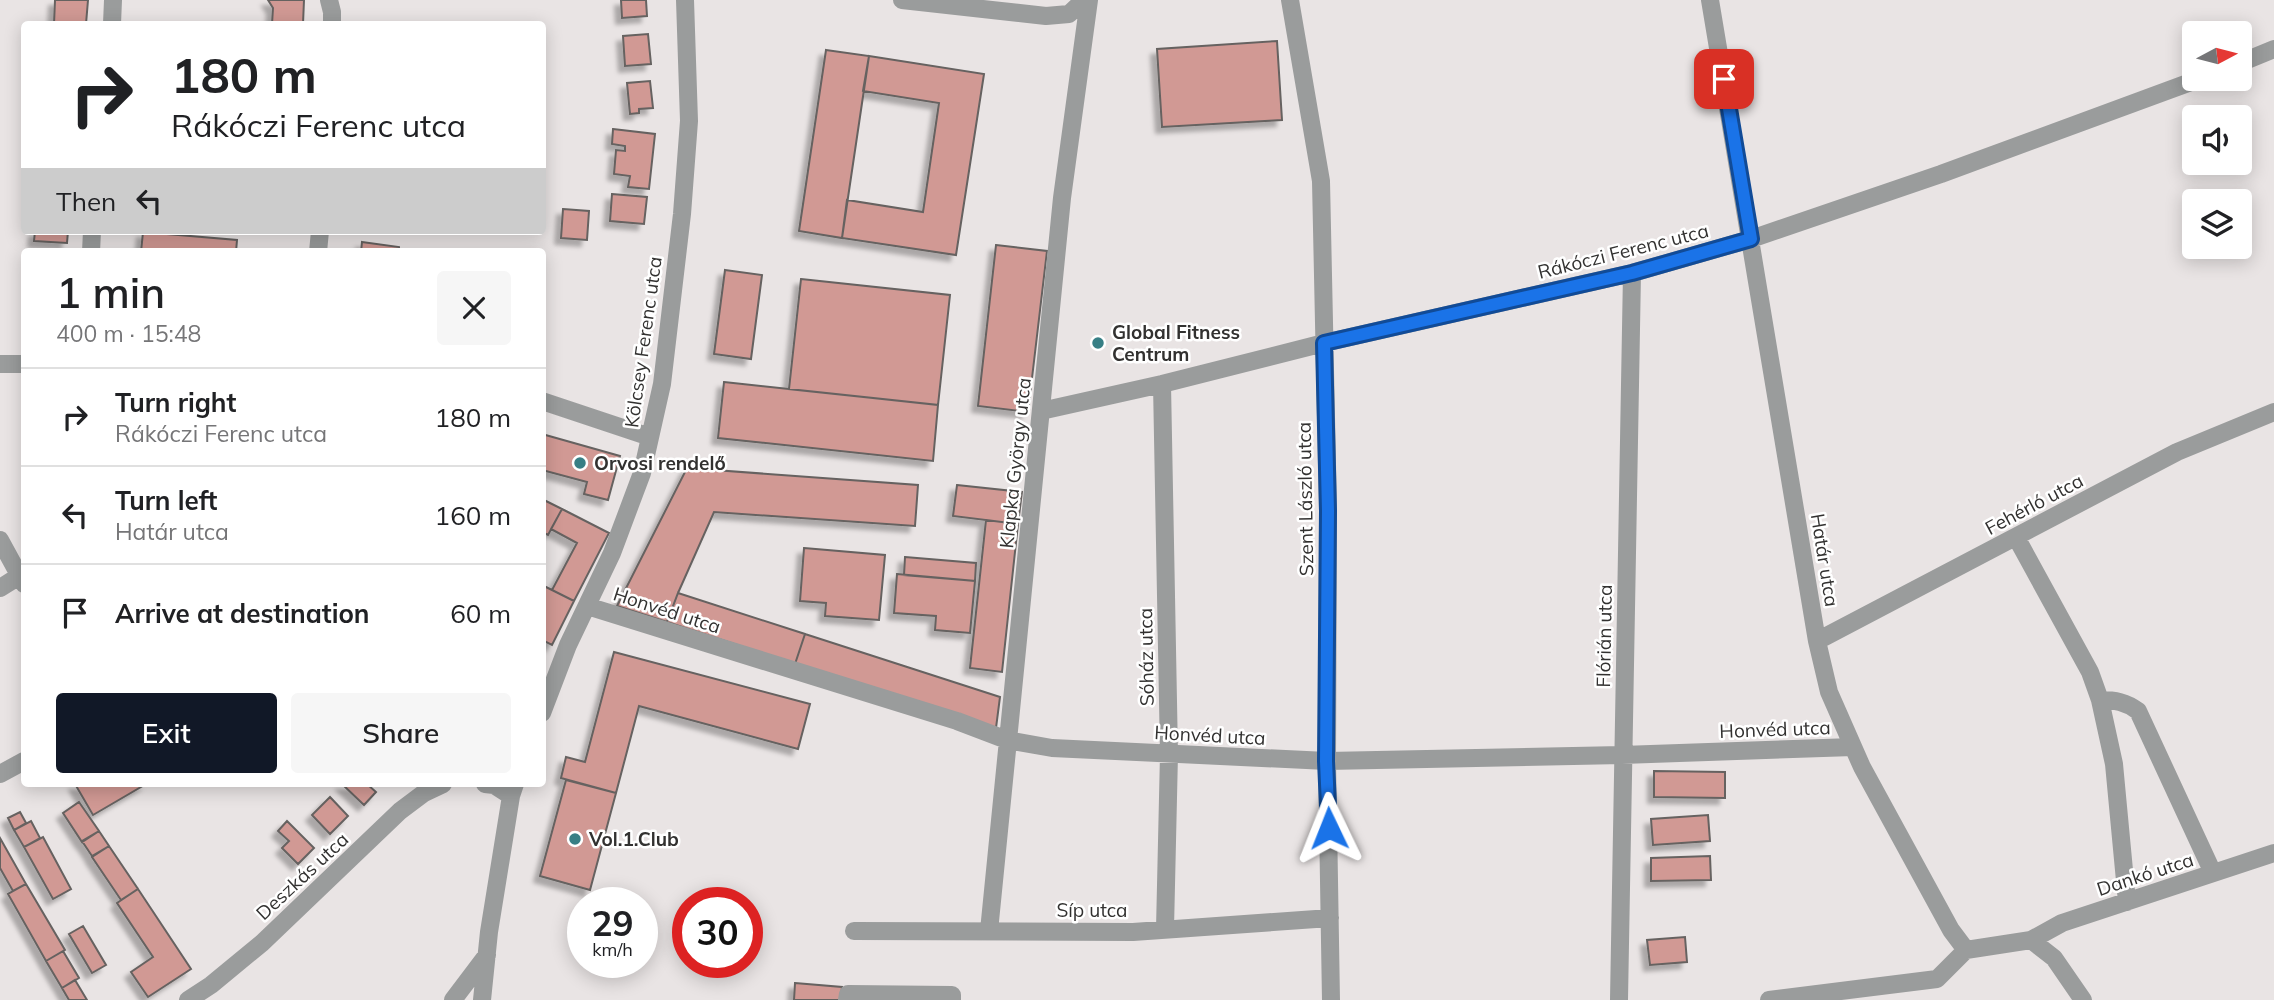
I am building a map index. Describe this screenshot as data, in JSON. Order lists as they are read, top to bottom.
{
  "streets": {
    "street": [
      "Rákóczi Ferenc utca",
      "Kölcsey Ferenc utca",
      "Klapka György utca",
      "Szent László utca",
      "Fehérló utca",
      "Határ utca",
      "Honvéd utca",
      "Flórián utca",
      "Sóház utca",
      "Dankó utca",
      "Deszkás utca",
      "Síp utca"
    ]
  },
  "crossings": [
    ["Rákóczi Ferenc utca", "Klapka György utca"],
    ["Rákóczi Ferenc utca", "Szent László utca"],
    ["Rákóczi Ferenc utca", "Határ utca"],
    ["Rákóczi Ferenc utca", "Flórián utca"],
    ["Rákóczi Ferenc utca", "Sóház utca"],
    ["Kölcsey Ferenc utca", "Honvéd utca"],
    ["Klapka György utca", "Honvéd utca"],
    ["Klapka György utca", "Síp utca"],
    ["Szent László utca", "Honvéd utca"],
    ["Szent László utca", "Síp utca"],
    ["Fehérló utca", "Határ utca"],
    ["Határ utca", "Honvéd utca"],
    ["Honvéd utca", "Flórián utca"],
    ["Honvéd utca", "Sóház utca"],
    ["Sóház utca", "Síp utca"]
  ],
  "places": ["Global Fitness Centrum", "Orvosi rendelő", "Vol.1.Club"],
  "north": "right",
  "page": {
    "turn": ["180 m", "Rákóczi Ferenc utca"],
    "then": "Then",
    "heading": ["1 min", "400 m · 15:48"],
    "list": [
      {
        "name": "Turn right",
        "note": "Rákóczi Ferenc utca",
        "value": "180 m"
      },
      {
        "name": "Turn left",
        "note": "Határ utca",
        "value": "160 m"
      },
      {
        "name": "Arrive at destination",
        "value": "60 m"
      }
    ],
    "buttons": ["Exit", "Share"],
    "speed": "29 km/h",
    "limit": "30"
  }
}
